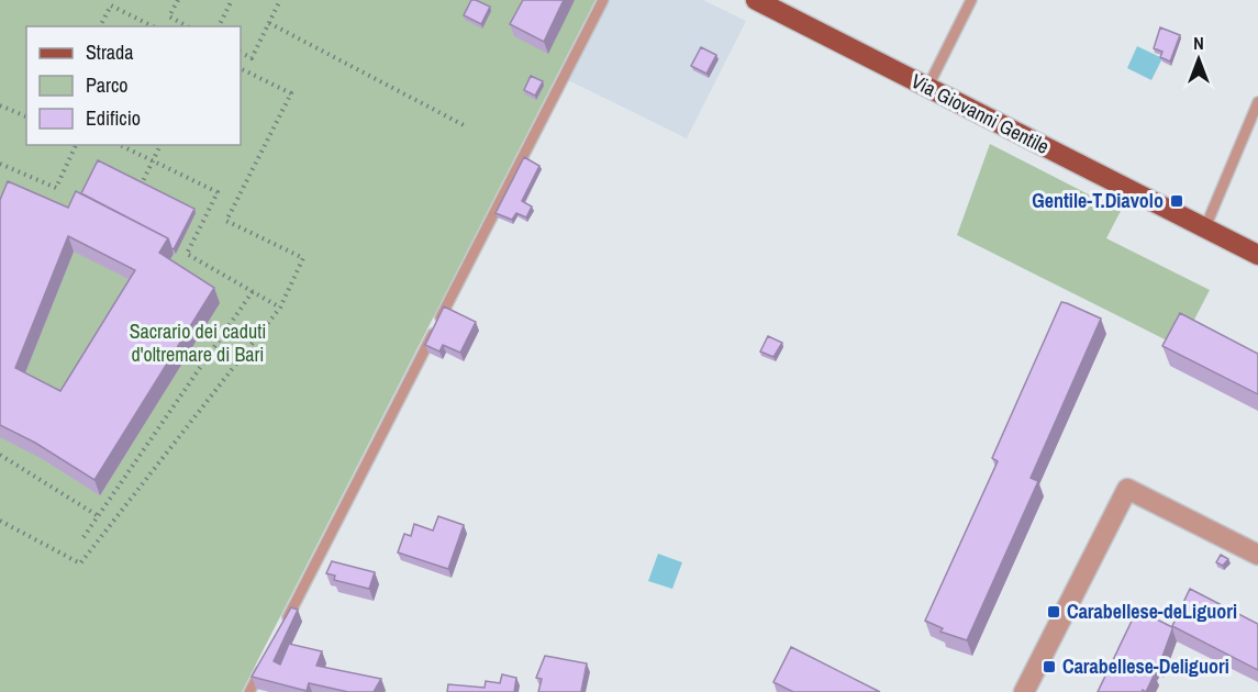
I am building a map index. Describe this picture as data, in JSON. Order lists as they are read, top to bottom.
{
  "streets": {
    "main road": ["Via Giovanni Gentile"]
  },
  "parks": ["Sacrario dei caduti d'oltremare di Bari"],
  "places": {
    "transit": ["Gentile-T.Diavolo", "Carabellese-deLiguori", "Carabellese-Deliguori"]
  },
  "legend": ["Strada", "Parco", "Edificio"],
  "north": "top"
}
